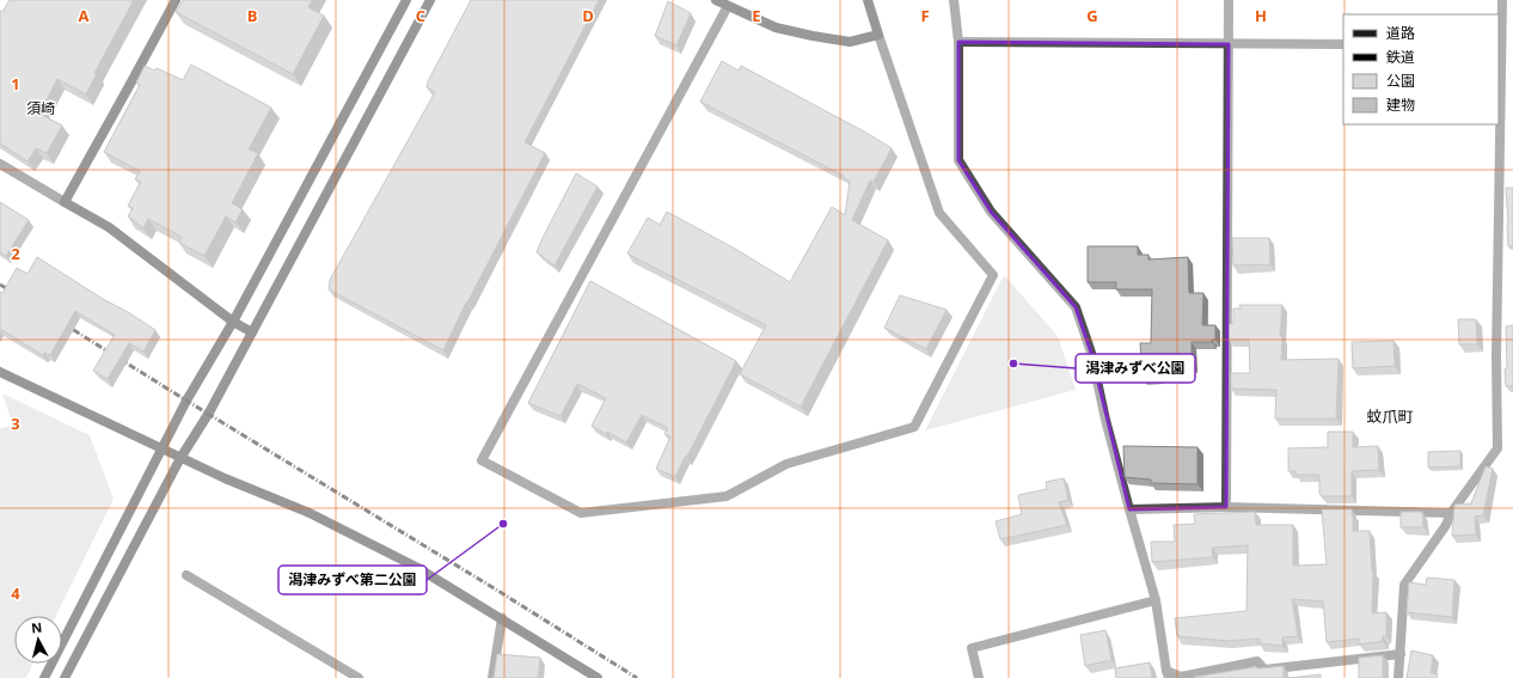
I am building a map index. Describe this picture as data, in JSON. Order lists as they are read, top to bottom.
{
  "districts": ["須崎", "蚊爪町"],
  "places": ["潟津みずべ公園", "潟津みずべ第二公園"],
  "legend": [
    "道路",
    "鉄道",
    "公園",
    "建物"
  ],
  "north": "top",
  "grid": {
    "columns": [
      "A",
      "B",
      "C",
      "D",
      "E",
      "F",
      "G",
      "H"
    ],
    "rows": [
      "1",
      "2",
      "3",
      "4"
    ]
  }
}
